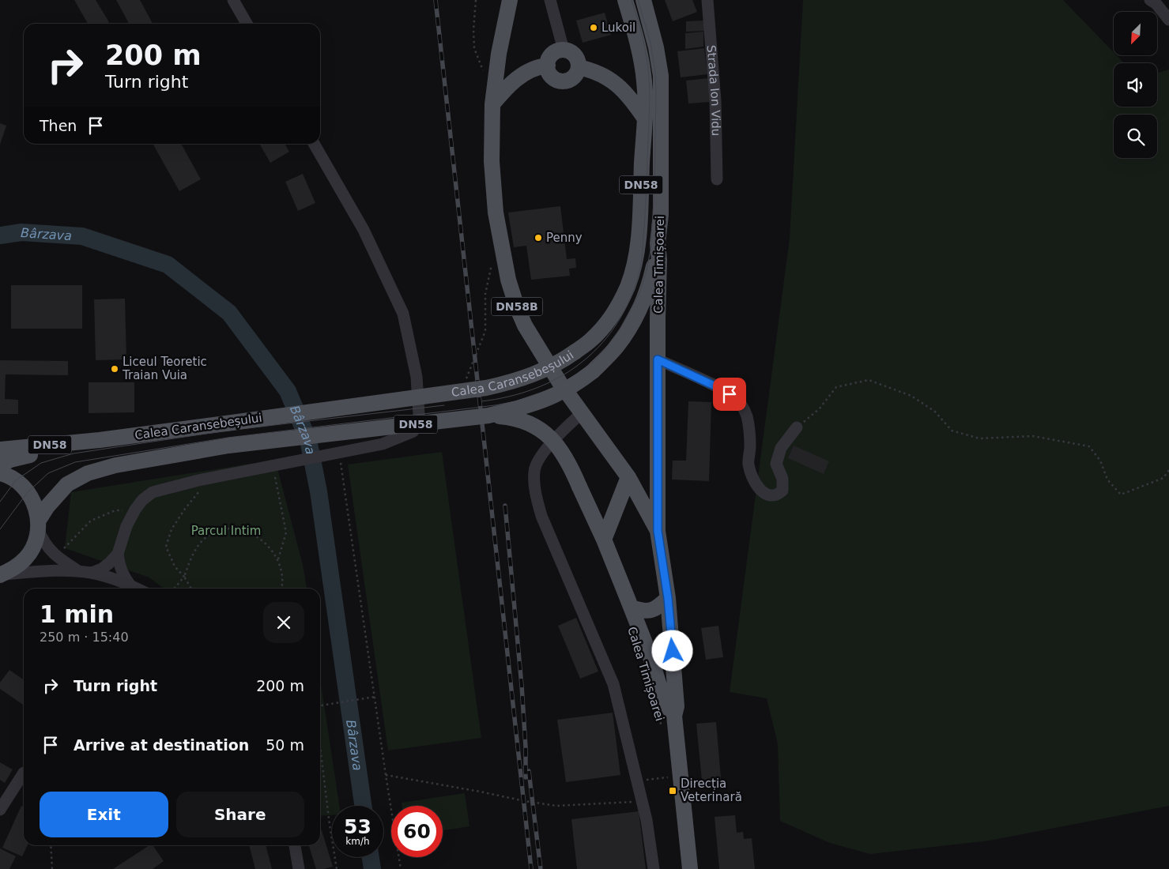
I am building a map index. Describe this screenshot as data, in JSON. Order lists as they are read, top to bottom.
{
  "streets": {
    "main road": [
      "DN58",
      "Calea Timișoarei",
      "DN58B",
      "Calea Caransebeșului"
    ],
    "street": ["Strada Ion Vidu"]
  },
  "crossings": [
    ["DN58", "Calea Caransebeșului"],
    ["Calea Timișoarei", "Calea Caransebeșului"]
  ],
  "water": ["Bârzava"],
  "parks": ["Parcul Intim"],
  "places": {
    "other": ["Lukoil", "Penny", "Liceul Teoretic Traian Vuia"],
    "transit": ["Direcția Veterinară"]
  },
  "north": "bottom left",
  "page": {
    "turn": ["200 m", "Turn right"],
    "then": "Then",
    "heading": ["1 min", "250 m · 15:40"],
    "list": [
      {
        "name": "Turn right",
        "value": "200 m"
      },
      {
        "name": "Arrive at destination",
        "value": "50 m"
      }
    ],
    "buttons": ["Exit", "Share"],
    "speed": "53 km/h",
    "limit": "60"
  }
}
